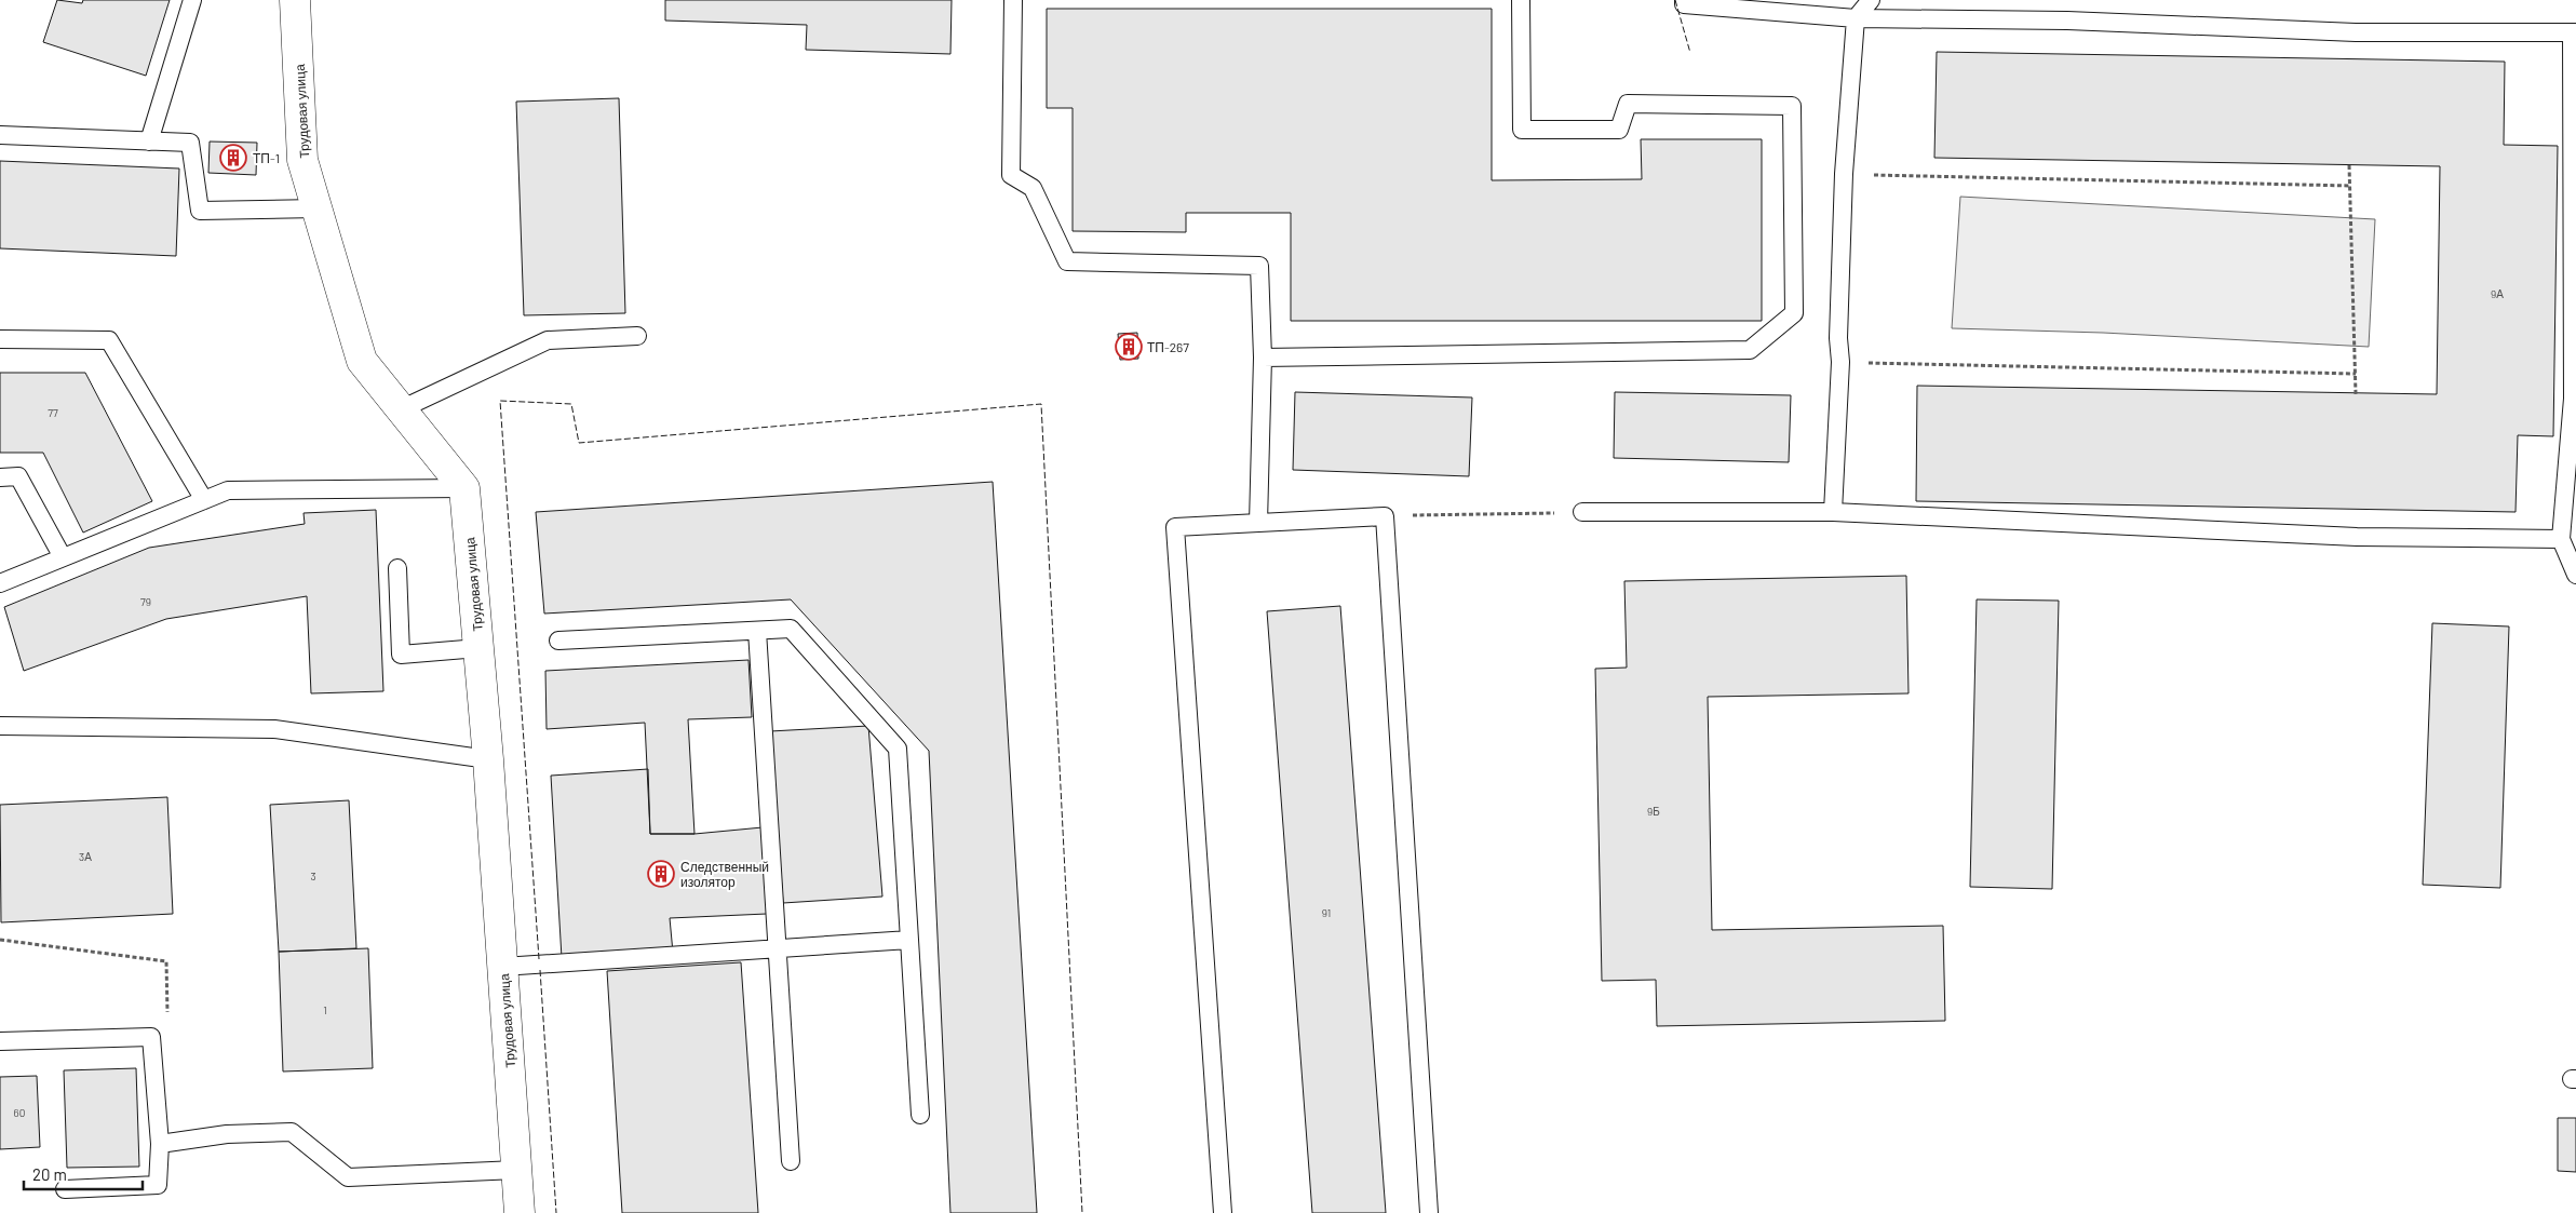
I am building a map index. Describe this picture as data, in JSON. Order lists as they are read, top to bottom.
{
  "streets": {
    "street": ["Трудовая улица"]
  },
  "places": {
    "building": ["ТП-1", "ТП-267", "Следственный изолятор"]
  },
  "house_numbers": [
    "9А",
    "77",
    "79",
    "9Б",
    "3А",
    "3",
    "91",
    "1",
    "60"
  ],
  "scale_bar": "20 m"
}
